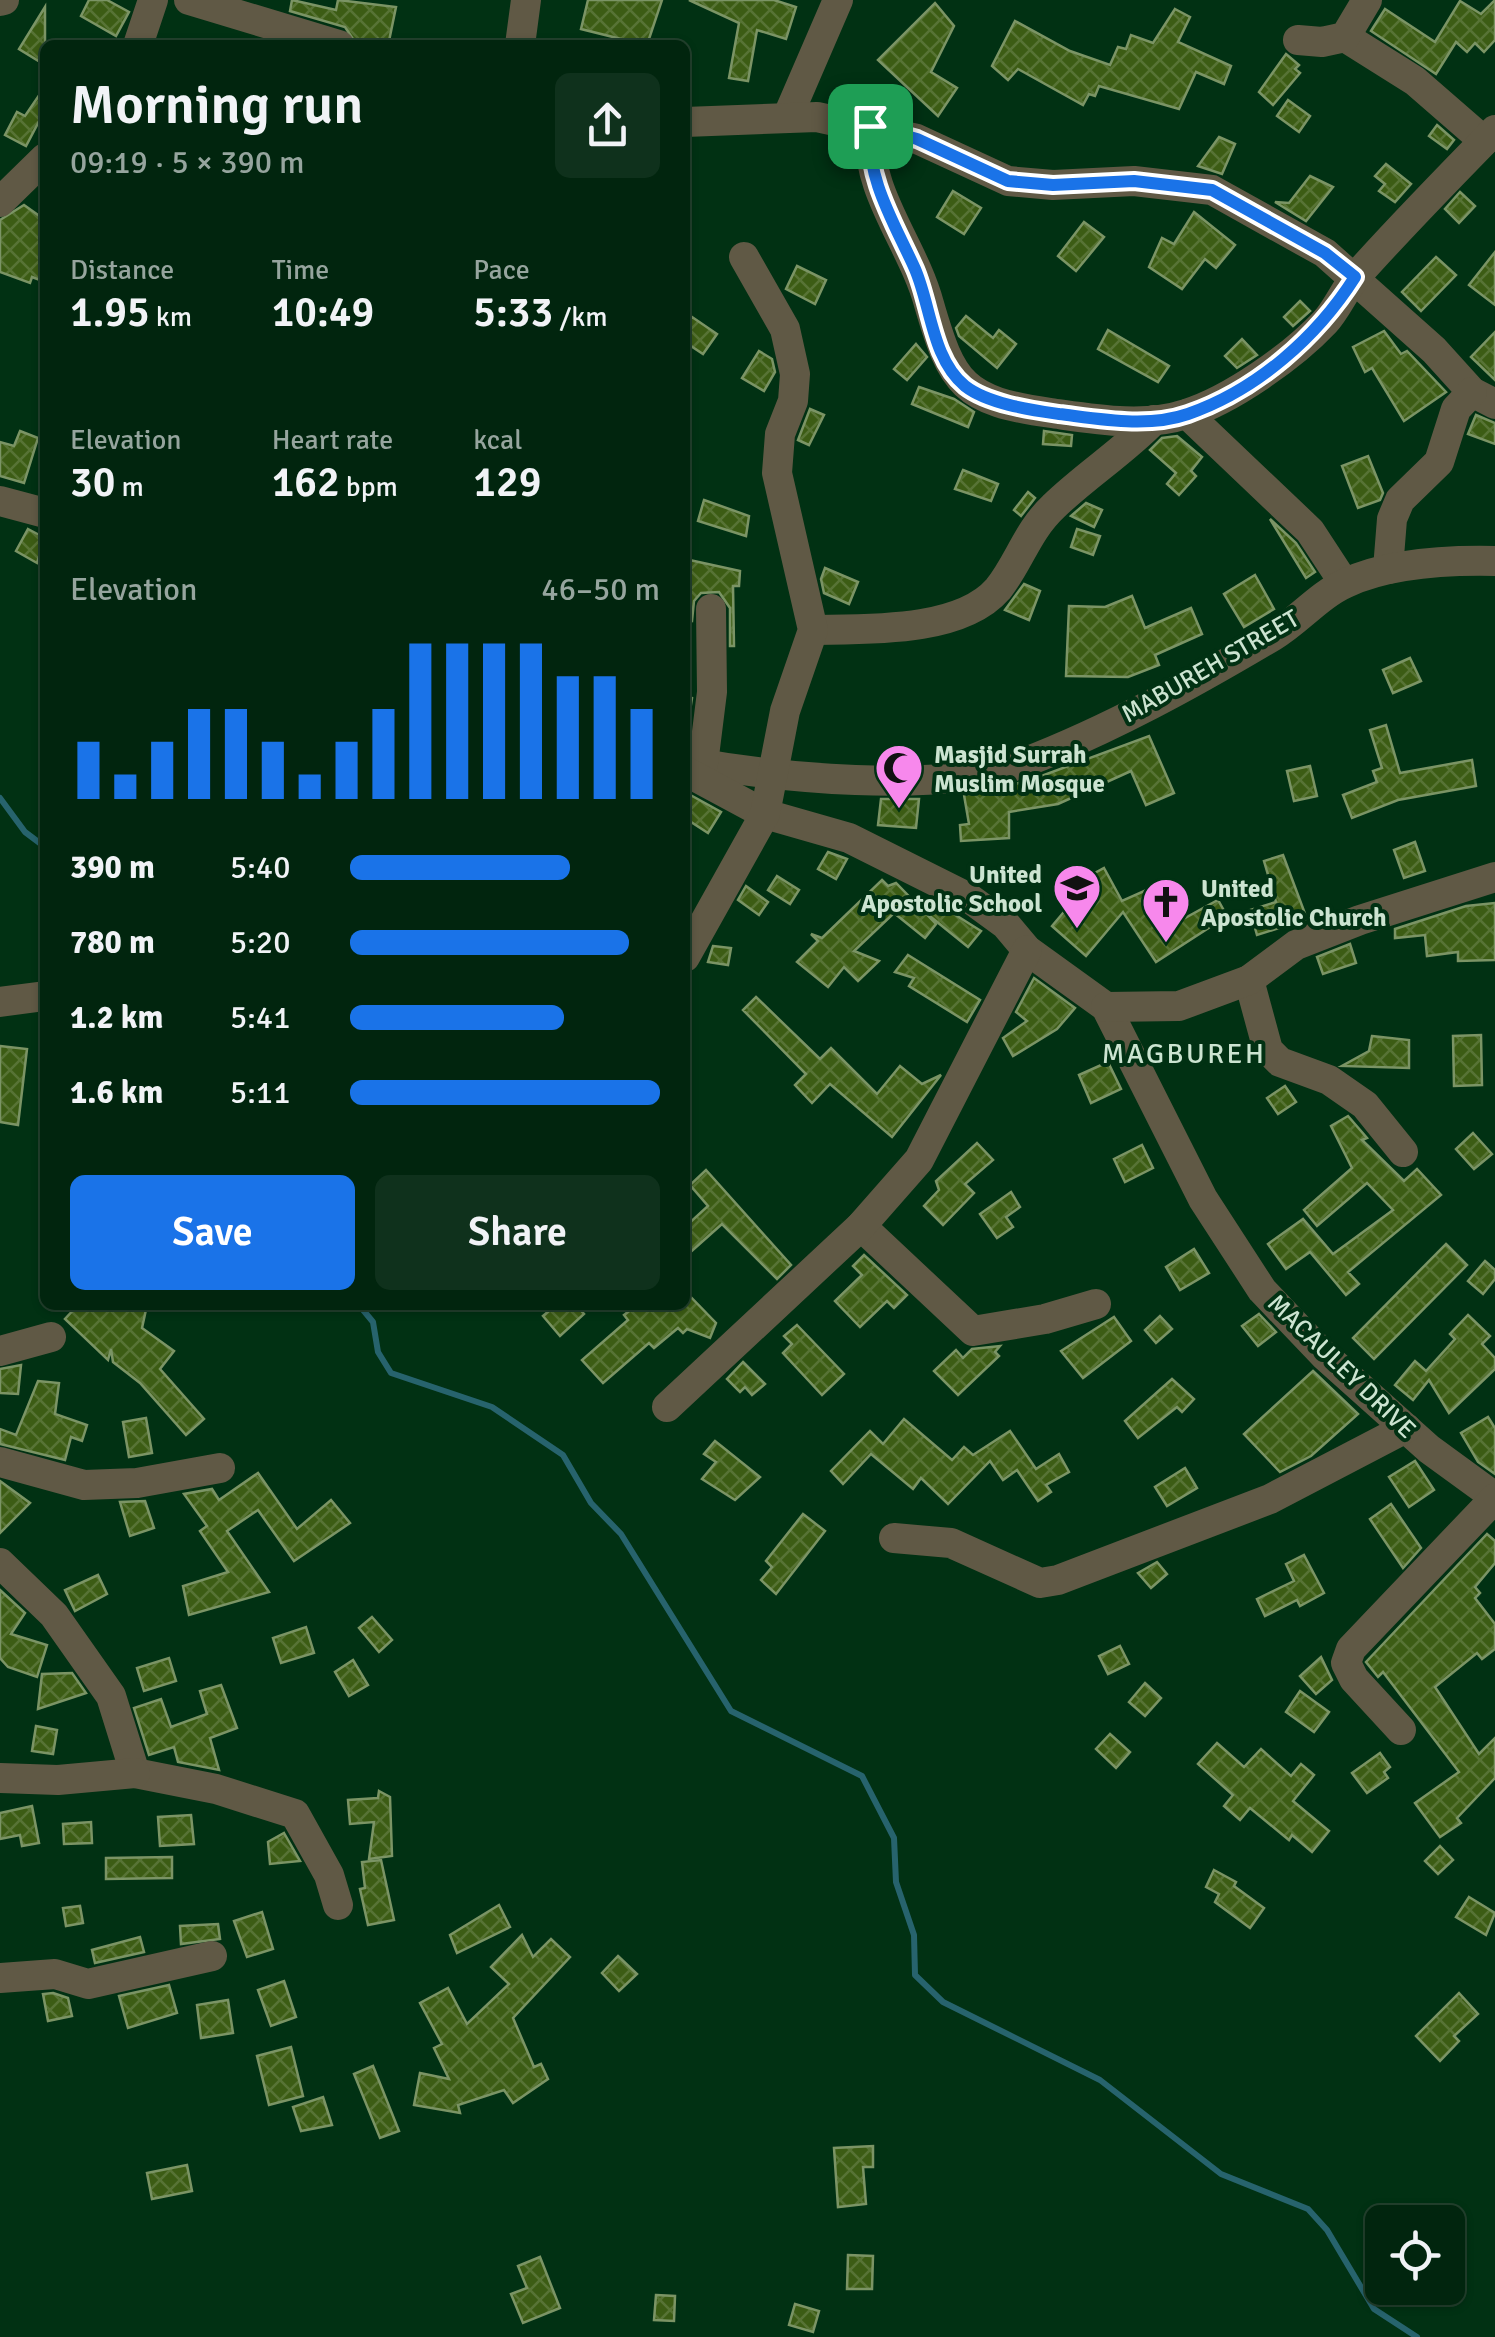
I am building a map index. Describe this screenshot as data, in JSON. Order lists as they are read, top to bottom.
{
  "streets": {
    "street": ["MABUREH STREET", "MACAULEY DRIVE"]
  },
  "crossings": [
    ["MABUREH STREET", "MACAULEY DRIVE"]
  ],
  "districts": ["MAGBUREH"],
  "places": {
    "mosque": ["Masjid Surrah Muslim Mosque"],
    "school or university": ["United Apostolic School"],
    "church": ["United Apostolic Church"]
  },
  "page": {
    "heading": ["Morning run", "09:19 · 5 × 390 m"],
    "stats": [
      ["Distance", "1.95 km"],
      ["Time", "10:49"],
      ["Pace", "5:33 /km"],
      ["Elevation", "30 m"],
      ["Heart rate", "162 bpm"],
      ["kcal", "129"]
    ],
    "chart": ["Elevation", "46–50 m"],
    "list": [
      {
        "name": "390 m",
        "note": "5:40"
      },
      {
        "name": "780 m",
        "note": "5:20"
      },
      {
        "name": "1.2 km",
        "note": "5:41"
      },
      {
        "name": "1.6 km",
        "note": "5:11"
      }
    ],
    "buttons": ["Save", "Share"]
  }
}
